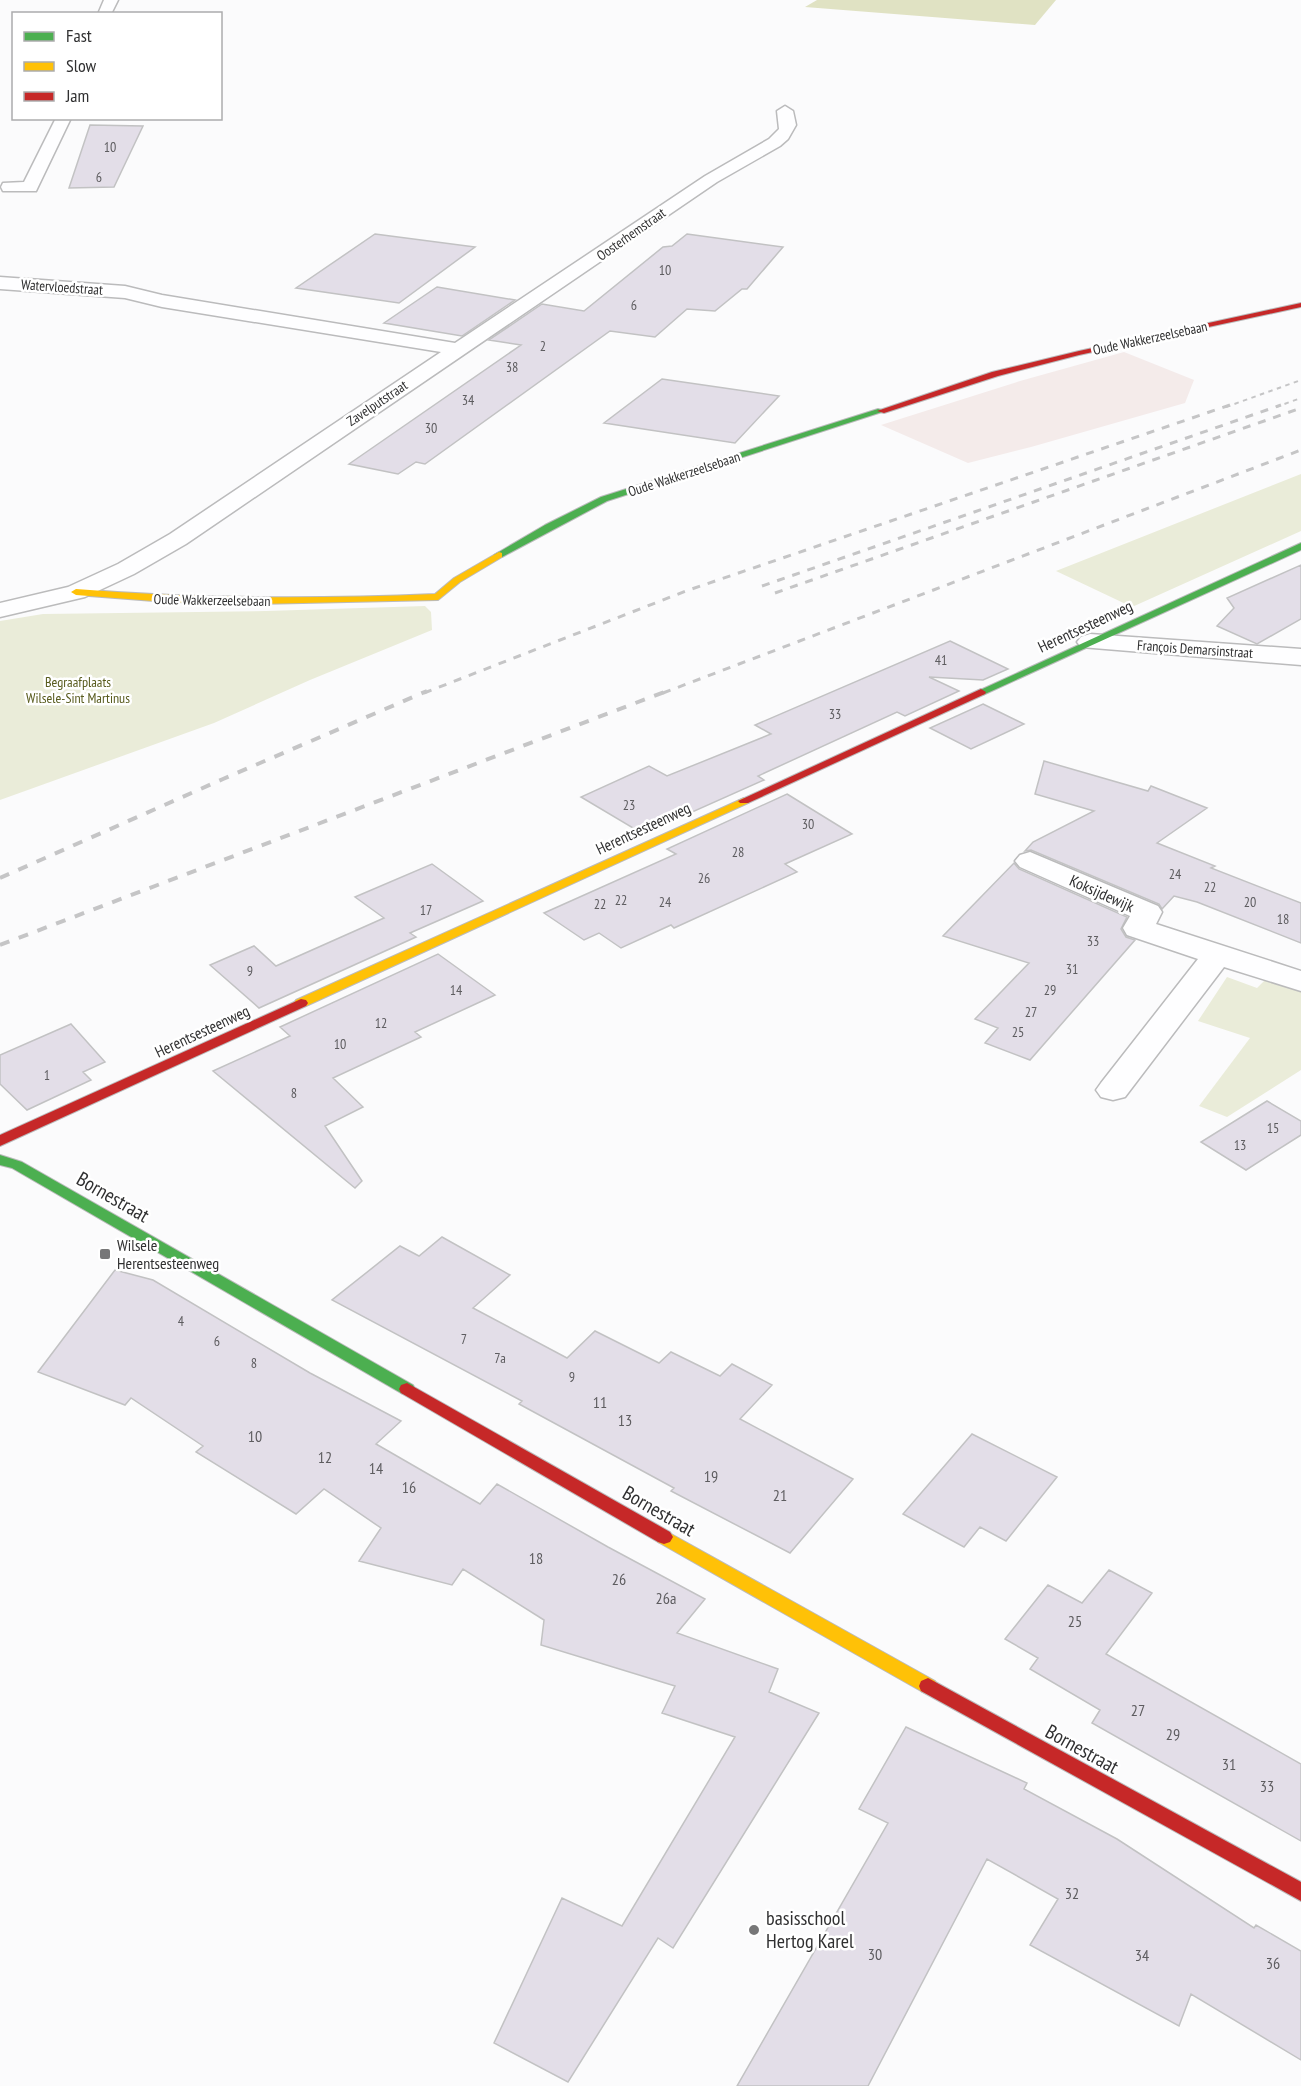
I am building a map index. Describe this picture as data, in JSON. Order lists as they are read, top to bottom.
{
  "streets": {
    "street": [
      "Oosterhemstraat",
      "Watervloedstraat",
      "Oude Wakkerzeelsebaan",
      "Zavelputstraat",
      "Herentsesteenweg",
      "François Demarsinstraat",
      "Koksijdewijk",
      "Bornestraat"
    ]
  },
  "crossings": [
    ["Oosterhemstraat", "Watervloedstraat"],
    ["Oosterhemstraat", "Zavelputstraat"],
    ["Watervloedstraat", "Zavelputstraat"],
    ["Oude Wakkerzeelsebaan", "Zavelputstraat"],
    ["Herentsesteenweg", "François Demarsinstraat"]
  ],
  "parks": ["Begraafplaats Wilsele-Sint Martinus"],
  "places": {
    "transit": ["Wilsele Herentsesteenweg"],
    "other": ["basisschool Hertog Karel"]
  },
  "house_numbers": [
    "10",
    "6",
    "10",
    "6",
    "2",
    "38",
    "34",
    "30",
    "41",
    "33",
    "23",
    "30",
    "28",
    "24",
    "26",
    "22",
    "22",
    "24",
    "20",
    "22",
    "17",
    "18",
    "33",
    "31",
    "9",
    "14",
    "29",
    "27",
    "12",
    "25",
    "10",
    "1",
    "8",
    "15",
    "13",
    "4",
    "7",
    "6",
    "7a",
    "8",
    "9",
    "11",
    "13",
    "10",
    "12",
    "14",
    "19",
    "16",
    "21",
    "18",
    "26",
    "26a",
    "25",
    "27",
    "29",
    "31",
    "33",
    "32",
    "30",
    "34",
    "36"
  ],
  "legend": ["Fast", "Slow", "Jam"]
}
